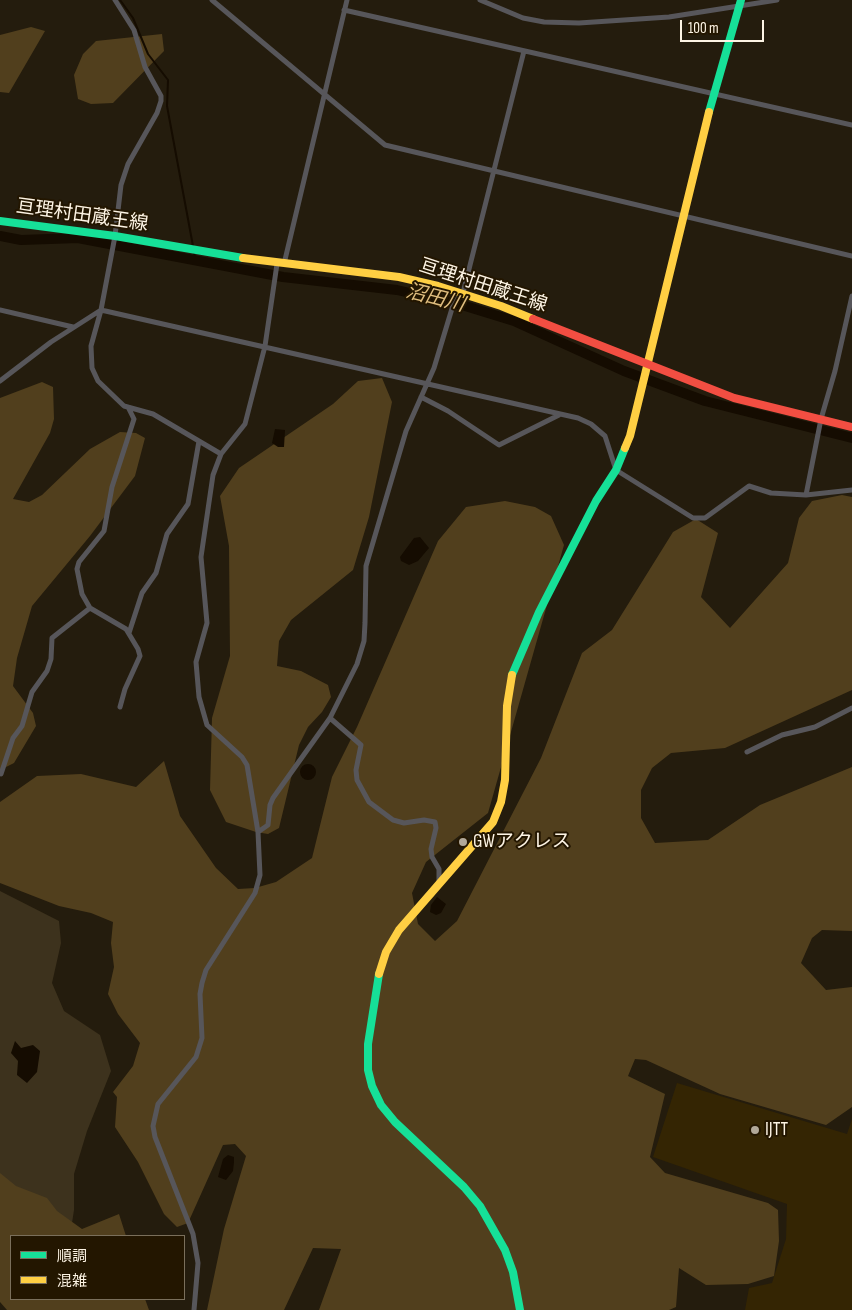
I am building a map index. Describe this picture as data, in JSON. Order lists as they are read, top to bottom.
{
  "streets": {
    "street": ["亘理村田蔵王線"]
  },
  "water": ["沼田川"],
  "places": ["GWアクレス", "IJTT"],
  "legend": ["順調", "混雑"],
  "scale_bar": "100 m"
}
